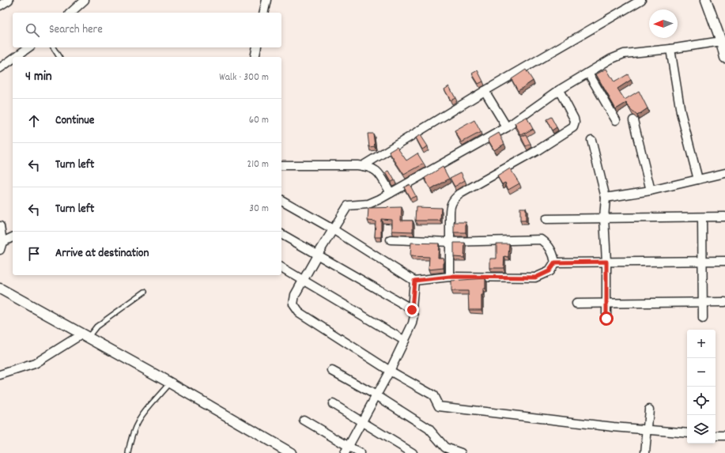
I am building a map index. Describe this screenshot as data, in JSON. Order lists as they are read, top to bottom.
{
  "north": "left",
  "page": {
    "search": "Search here",
    "heading": ["4 min", "Walk · 300 m"],
    "list": [
      ["Continue", "60 m"],
      ["Turn left", "210 m"],
      ["Turn left", "30 m"],
      "Arrive at destination"
    ],
    "map_buttons": ["+", "−"]
  }
}
